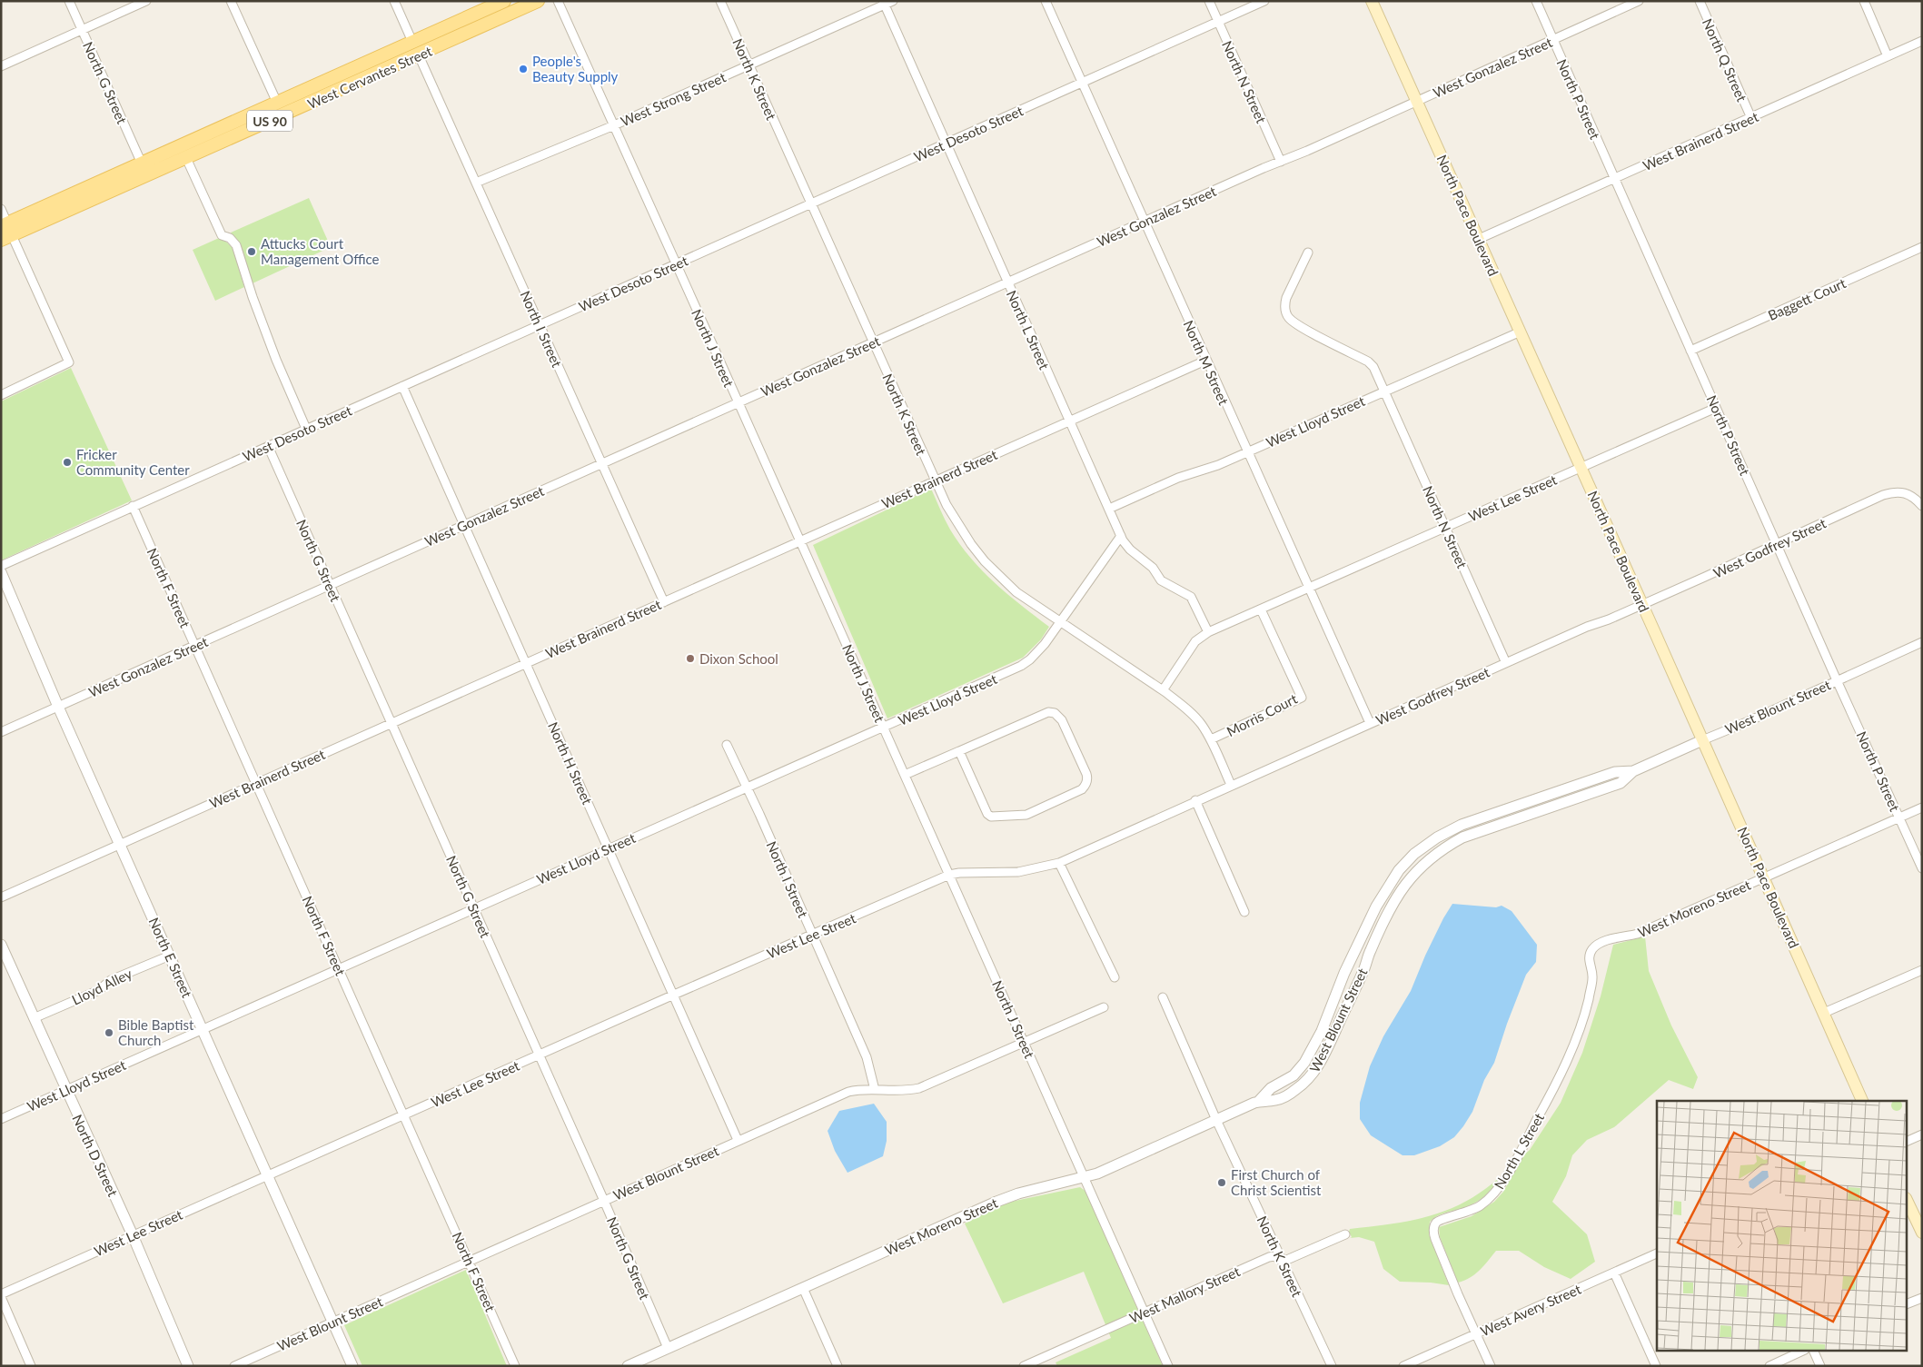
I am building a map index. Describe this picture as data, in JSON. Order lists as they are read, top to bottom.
{
  "streets": {
    "main road": ["West Cervantes Street", "US 90", "North Pace Boulevard"],
    "street": [
      "North Q Street",
      "West Gonzalez Street",
      "North K Street",
      "North N Street",
      "North G Street",
      "West Strong Street",
      "North P Street",
      "West Desoto Street",
      "West Brainerd Street",
      "Baggett Court",
      "North I Street",
      "North L Street",
      "North J Street",
      "North M Street",
      "West Lloyd Street",
      "West Lee Street",
      "West Godfrey Street",
      "North F Street",
      "West Blount Street",
      "Morris Court",
      "North H Street",
      "West Moreno Street",
      "North E Street",
      "Lloyd Alley",
      "North D Street",
      "West Mallory Street",
      "West Avery Street"
    ]
  },
  "crossings": [
    ["North Q Street", "West Brainerd Street"],
    ["West Gonzalez Street", "North K Street"],
    ["West Gonzalez Street", "North N Street"],
    ["West Gonzalez Street", "North G Street"],
    ["West Gonzalez Street", "North P Street"],
    ["West Gonzalez Street", "North Pace Boulevard"],
    ["West Gonzalez Street", "North I Street"],
    ["West Gonzalez Street", "North L Street"],
    ["West Gonzalez Street", "North J Street"],
    ["West Gonzalez Street", "North M Street"],
    ["West Gonzalez Street", "North F Street"],
    ["West Gonzalez Street", "North H Street"],
    ["West Gonzalez Street", "North E Street"],
    ["West Cervantes Street", "North G Street"],
    ["West Cervantes Street", "North I Street"],
    ["North K Street", "West Strong Street"],
    ["North K Street", "West Desoto Street"],
    ["North K Street", "West Brainerd Street"],
    ["North K Street", "West Lloyd Street"],
    ["North K Street", "West Godfrey Street"],
    ["North K Street", "Morris Court"],
    ["North K Street", "West Moreno Street"],
    ["North K Street", "West Mallory Street"],
    ["North N Street", "West Desoto Street"],
    ["North N Street", "West Lloyd Street"],
    ["North N Street", "West Lee Street"],
    ["North N Street", "West Godfrey Street"],
    ["North G Street", "West Desoto Street"],
    ["North G Street", "West Brainerd Street"],
    ["North G Street", "West Lloyd Street"],
    ["North G Street", "West Lee Street"],
    ["North G Street", "West Blount Street"],
    ["North G Street", "West Moreno Street"],
    ["West Strong Street", "North I Street"],
    ["West Strong Street", "North L Street"],
    ["West Strong Street", "North J Street"],
    ["North P Street", "West Brainerd Street"],
    ["North P Street", "Baggett Court"],
    ["North P Street", "West Lee Street"],
    ["North P Street", "West Godfrey Street"],
    ["North P Street", "West Blount Street"],
    ["North P Street", "West Moreno Street"],
    ["West Desoto Street", "North I Street"],
    ["West Desoto Street", "North L Street"],
    ["West Desoto Street", "North J Street"],
    ["West Desoto Street", "North M Street"],
    ["West Desoto Street", "North F Street"],
    ["West Desoto Street", "North H Street"],
    ["West Brainerd Street", "North Pace Boulevard"],
    ["West Brainerd Street", "North I Street"],
    ["West Brainerd Street", "North L Street"],
    ["West Brainerd Street", "North J Street"],
    ["West Brainerd Street", "North M Street"],
    ["West Brainerd Street", "North F Street"],
    ["West Brainerd Street", "North H Street"],
    ["West Brainerd Street", "North E Street"],
    ["North Pace Boulevard", "West Lloyd Street"],
    ["North Pace Boulevard", "West Lee Street"],
    ["North Pace Boulevard", "West Godfrey Street"],
    ["North Pace Boulevard", "West Blount Street"],
    ["North Pace Boulevard", "West Moreno Street"],
    ["North I Street", "West Lloyd Street"],
    ["North I Street", "West Lee Street"],
    ["North I Street", "West Blount Street"],
    ["North L Street", "West Lloyd Street"],
    ["North L Street", "West Moreno Street"],
    ["North L Street", "West Avery Street"],
    ["North J Street", "West Lloyd Street"],
    ["North J Street", "West Lee Street"],
    ["North J Street", "West Godfrey Street"],
    ["North J Street", "West Blount Street"],
    ["North J Street", "West Moreno Street"],
    ["North J Street", "West Mallory Street"],
    ["North M Street", "West Lloyd Street"],
    ["North M Street", "West Lee Street"],
    ["North M Street", "West Godfrey Street"],
    ["West Lloyd Street", "North F Street"],
    ["West Lloyd Street", "North H Street"],
    ["West Lloyd Street", "North E Street"],
    ["West Lloyd Street", "North D Street"],
    ["West Lee Street", "West Godfrey Street"],
    ["West Lee Street", "North F Street"],
    ["West Lee Street", "North H Street"],
    ["West Lee Street", "North E Street"],
    ["West Lee Street", "North D Street"],
    ["North F Street", "West Blount Street"],
    ["West Blount Street", "North H Street"],
    ["West Blount Street", "West Moreno Street"],
    ["West Blount Street", "North E Street"],
    ["North E Street", "Lloyd Alley"],
    ["Lloyd Alley", "North D Street"]
  ],
  "places": [
    "People's Beauty Supply",
    "Attucks Court Management Office",
    "Fricker Community Center",
    "Dixon School",
    "Bible Baptist Church",
    "First Church of Christ Scientist"
  ]
}
